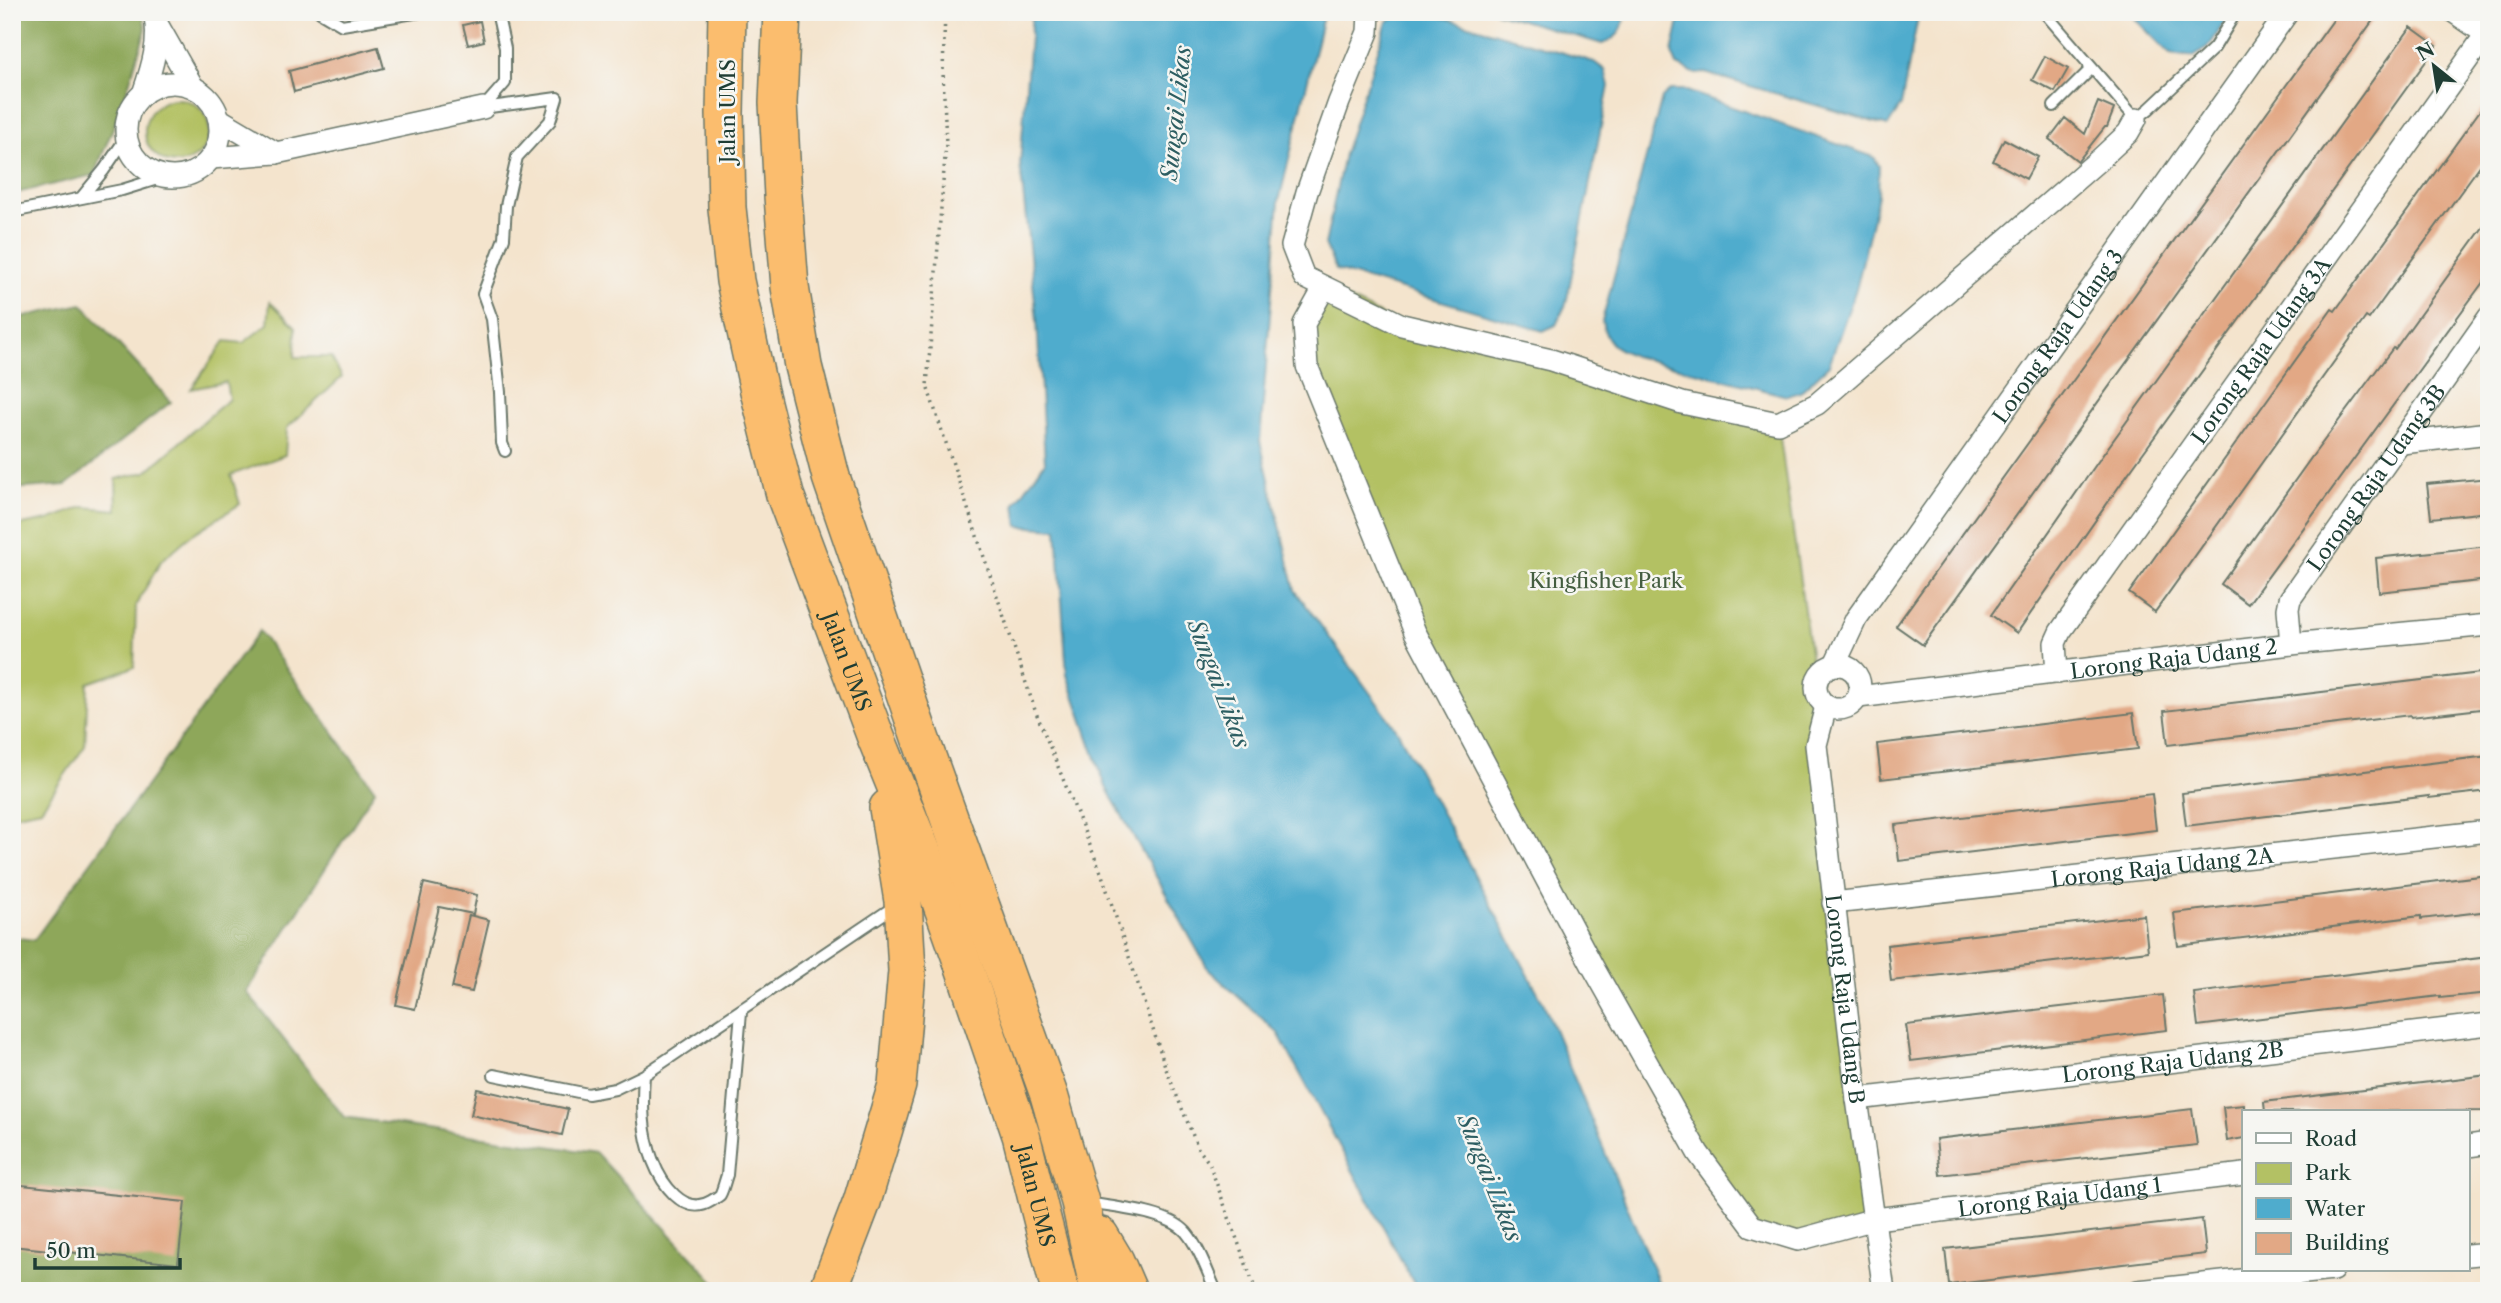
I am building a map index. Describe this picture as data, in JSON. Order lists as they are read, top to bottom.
{
  "streets": {
    "highway": ["Jalan UMS"],
    "street": [
      "Lorong Raja Udang 3",
      "Lorong Raja Udang 3A",
      "Lorong Raja Udang 3B",
      "Lorong Raja Udang 2",
      "Lorong Raja Udang 2A",
      "Lorong Raja Udang B",
      "Lorong Raja Udang 2B",
      "Lorong Raja Udang 1"
    ]
  },
  "crossings": [
    ["Lorong Raja Udang 3", "Lorong Raja Udang 2"],
    ["Lorong Raja Udang 3", "Lorong Raja Udang B"],
    ["Lorong Raja Udang 3A", "Lorong Raja Udang 2"],
    ["Lorong Raja Udang 3B", "Lorong Raja Udang 2"],
    ["Lorong Raja Udang 2", "Lorong Raja Udang B"],
    ["Lorong Raja Udang 2A", "Lorong Raja Udang B"],
    ["Lorong Raja Udang B", "Lorong Raja Udang 2B"],
    ["Lorong Raja Udang B", "Lorong Raja Udang 1"]
  ],
  "water": ["Sungai Likas"],
  "parks": ["Kingfisher Park"],
  "legend": [
    "Road",
    "Park",
    "Water",
    "Building"
  ],
  "scale_bar": "50 m",
  "north": "top left"
}
